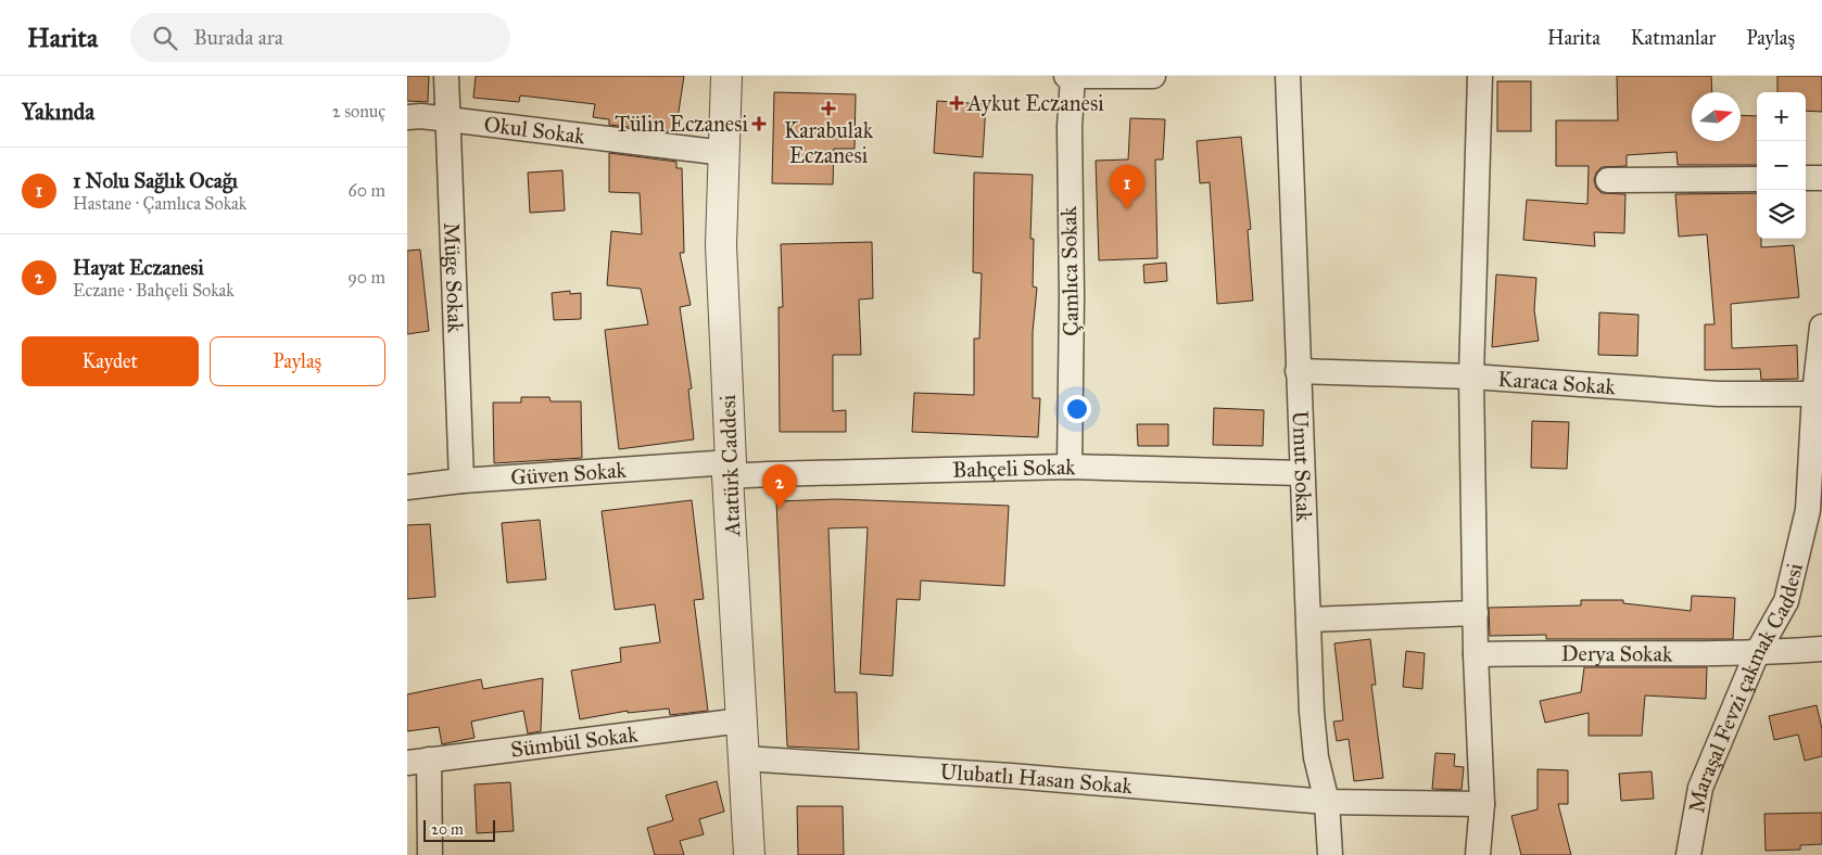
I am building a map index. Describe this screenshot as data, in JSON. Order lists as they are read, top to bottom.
{
  "streets": {
    "street": [
      "Okul Sokak",
      "Çamlıca Sokak",
      "Müge Sokak",
      "Karaca Sokak",
      "Atatürk Caddesi",
      "Umut Sokak",
      "Bahçeli Sokak",
      "Güven Sokak",
      "Derya Sokak",
      "Maraşal Fevzi çakmak Caddesi",
      "Sümbül Sokak",
      "Ulubatlı Hasan Sokak"
    ]
  },
  "crossings": [
    ["Okul Sokak", "Müge Sokak"],
    ["Okul Sokak", "Atatürk Caddesi"],
    ["Çamlıca Sokak", "Bahçeli Sokak"],
    ["Müge Sokak", "Güven Sokak"],
    ["Karaca Sokak", "Umut Sokak"],
    ["Karaca Sokak", "Maraşal Fevzi çakmak Caddesi"],
    ["Atatürk Caddesi", "Bahçeli Sokak"],
    ["Atatürk Caddesi", "Güven Sokak"],
    ["Atatürk Caddesi", "Sümbül Sokak"],
    ["Atatürk Caddesi", "Ulubatlı Hasan Sokak"],
    ["Umut Sokak", "Bahçeli Sokak"],
    ["Umut Sokak", "Ulubatlı Hasan Sokak"],
    ["Bahçeli Sokak", "Güven Sokak"],
    ["Derya Sokak", "Maraşal Fevzi çakmak Caddesi"]
  ],
  "places": {
    "health": ["Aykut Eczanesi", "Karabulak Eczanesi", "Tülin Eczanesi"]
  },
  "scale_bar": "20 m",
  "north": "right",
  "page": {
    "header": "Harita",
    "search": "Burada ara",
    "nav": ["Harita", "Katmanlar", "Paylaş"],
    "heading": ["Yakında", "2 sonuç"],
    "map_buttons": ["+", "−"],
    "list": [
      {
        "mark": "1",
        "name": "1 Nolu Sağlık Ocağı",
        "note": "Hastane · Çamlıca Sokak",
        "value": "60 m"
      },
      {
        "mark": "2",
        "name": "Hayat Eczanesi",
        "note": "Eczane · Bahçeli Sokak",
        "value": "90 m"
      }
    ],
    "pins": ["1", "2"],
    "buttons": ["Kaydet", "Paylaş"],
    "scale": "20 m"
  }
}
